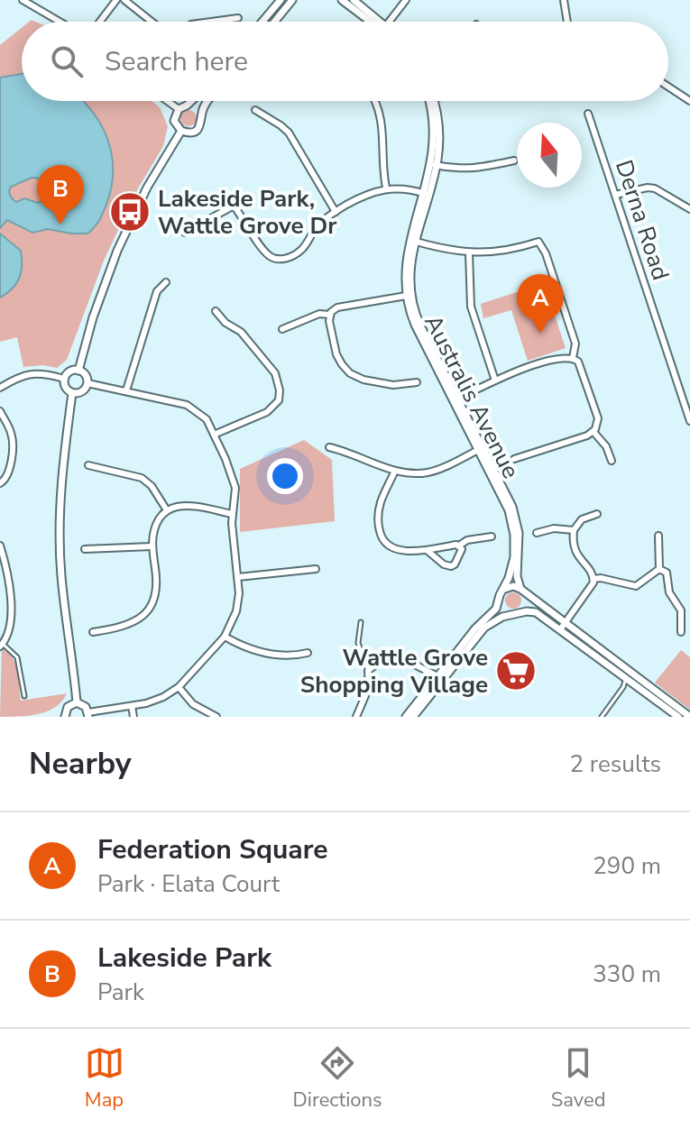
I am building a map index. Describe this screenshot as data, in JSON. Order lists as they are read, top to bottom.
{
  "streets": {
    "street": ["Derna Road", "Australis Avenue"]
  },
  "places": {
    "bus stop": ["Lakeside Park, Wattle Grove Dr"],
    "supermarket": ["Wattle Grove Shopping Village"]
  },
  "north": "top",
  "page": {
    "search": "Search here",
    "pins": ["B", "A"],
    "heading": ["Nearby", "2 results"],
    "list": [
      {
        "mark": "A",
        "name": "Federation Square",
        "note": "Park · Elata Court",
        "value": "290 m"
      },
      {
        "mark": "B",
        "name": "Lakeside Park",
        "note": "Park",
        "value": "330 m"
      }
    ],
    "nav": ["Map", "Directions", "Saved"]
  }
}
